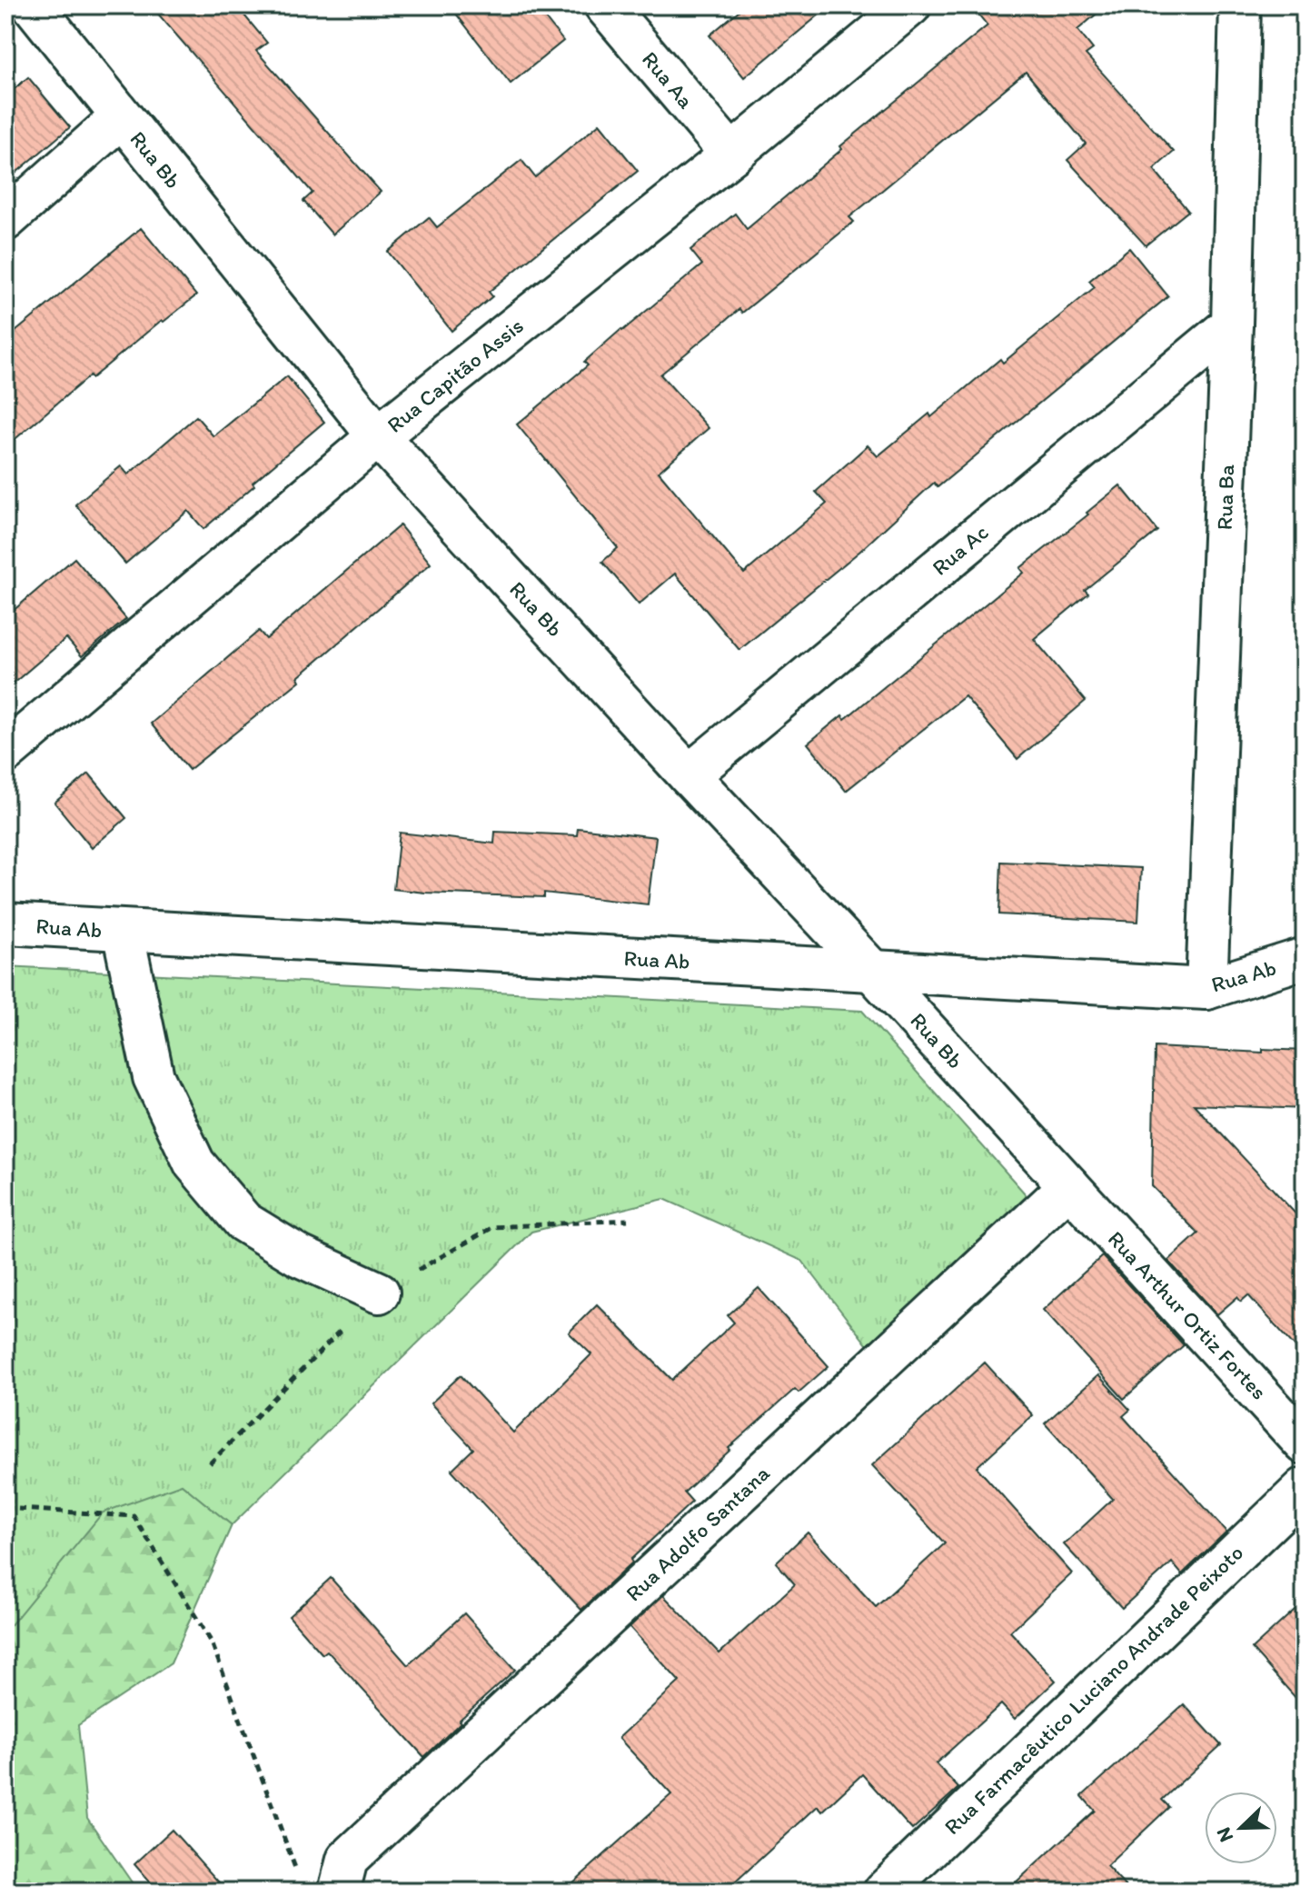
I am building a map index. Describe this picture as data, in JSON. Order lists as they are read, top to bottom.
{
  "streets": {
    "street": [
      "Rua Aa",
      "Rua Bb",
      "Rua Capitão Assis",
      "Rua Ba",
      "Rua Ac",
      "Rua Ab",
      "Rua Arthur Ortiz Fortes",
      "Rua Adolfo Santana",
      "Rua Farmacêutico Luciano Andrade Peixoto"
    ]
  },
  "crossings": [
    ["Rua Aa", "Rua Capitão Assis"],
    ["Rua Bb", "Rua Capitão Assis"],
    ["Rua Bb", "Rua Ac"],
    ["Rua Bb", "Rua Ab"],
    ["Rua Bb", "Rua Arthur Ortiz Fortes"],
    ["Rua Bb", "Rua Adolfo Santana"],
    ["Rua Ba", "Rua Ac"],
    ["Rua Ba", "Rua Ab"],
    ["Rua Arthur Ortiz Fortes", "Rua Adolfo Santana"]
  ],
  "north": "bottom left"
}
